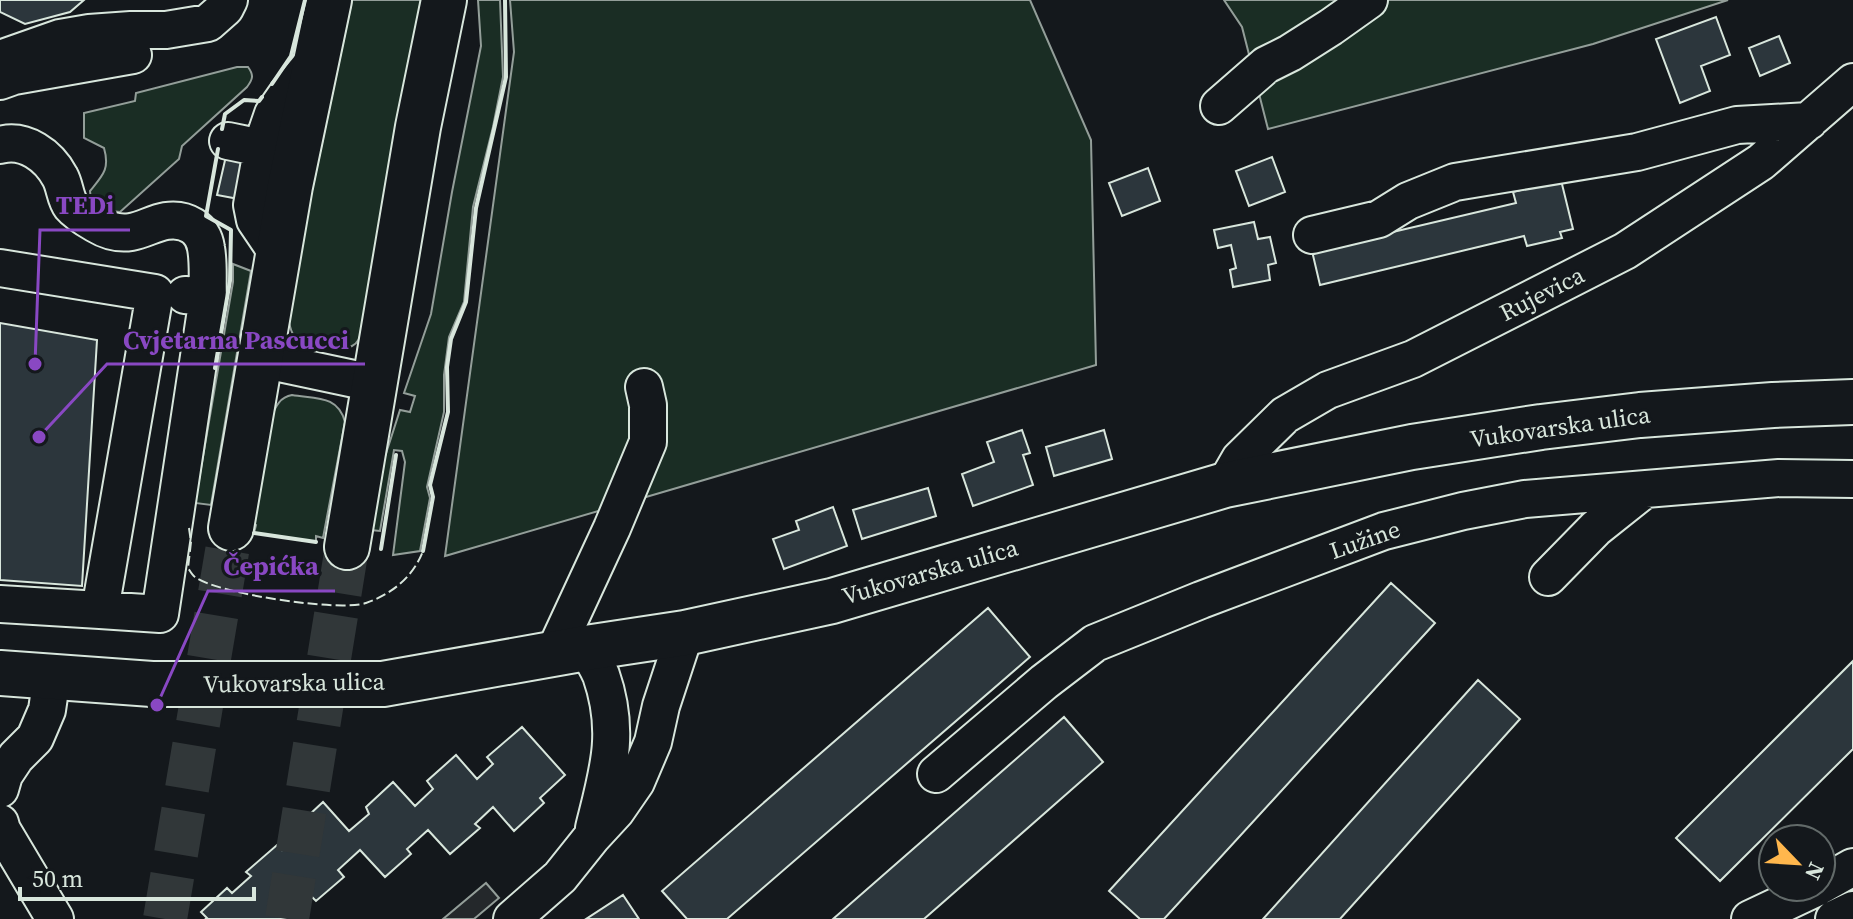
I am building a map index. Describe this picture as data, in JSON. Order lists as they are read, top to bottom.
{
  "streets": {
    "main road": ["Vukovarska ulica"],
    "street": ["Rujevica", "Lužine"]
  },
  "crossings": [
    ["Rujevica", "Vukovarska ulica"]
  ],
  "places": ["TEDi", "Cvjetarna Pascucci", "Čepićka"],
  "scale_bar": "50 m",
  "north": "bottom right"
}
